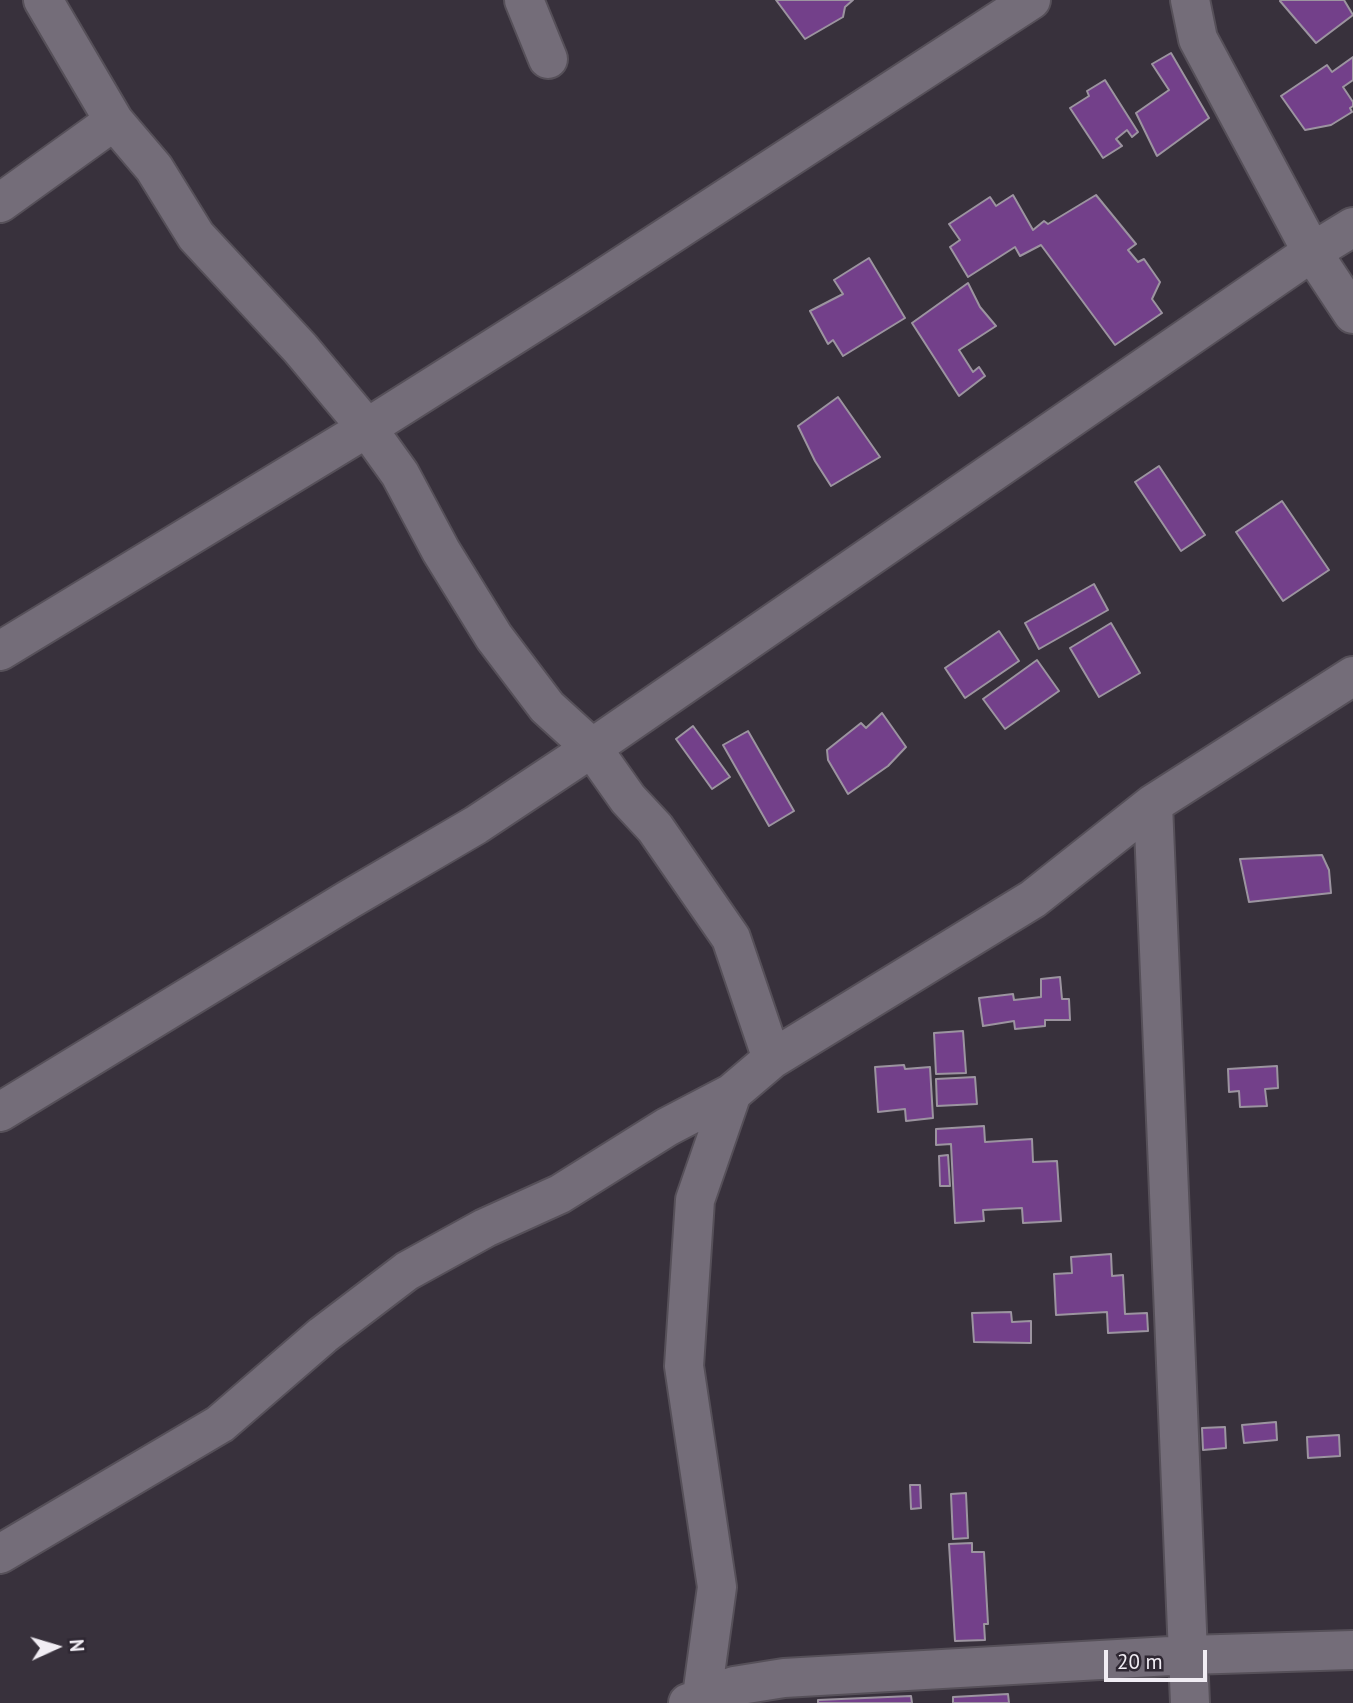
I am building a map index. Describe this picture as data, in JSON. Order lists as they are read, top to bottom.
{
  "scale_bar": "20 m",
  "north": "right"
}
